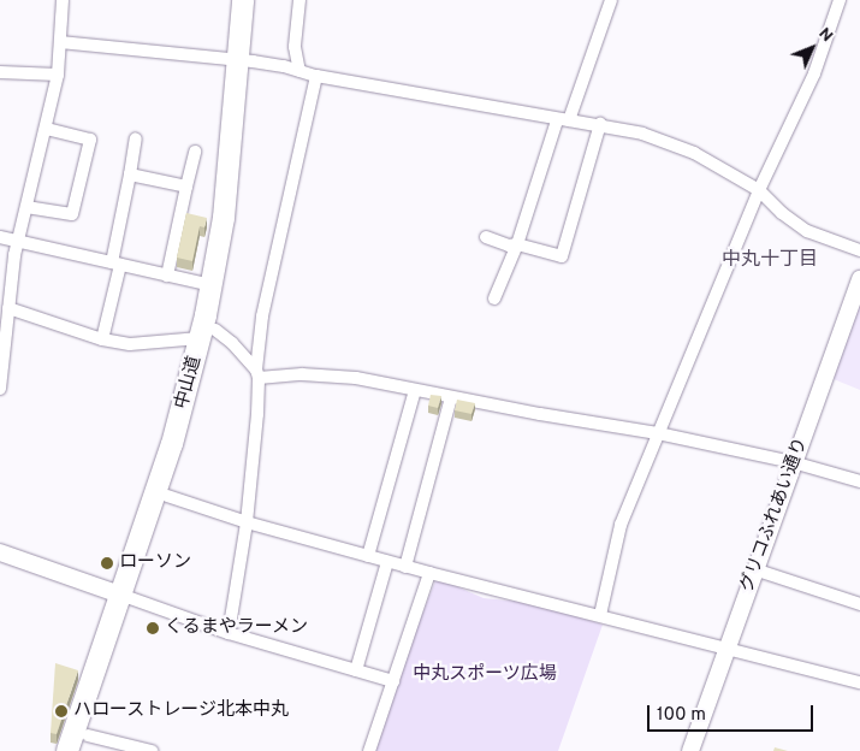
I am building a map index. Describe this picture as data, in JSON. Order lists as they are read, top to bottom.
{
  "streets": {
    "highway": ["中山道"],
    "street": ["グリコふれあい通り"]
  },
  "districts": ["中丸十丁目"],
  "parks": ["中丸スポーツ広場"],
  "places": ["ローソン", "くるまやラーメン", "ハローストレージ北本中丸"],
  "scale_bar": "100 m",
  "north": "top right"
}
